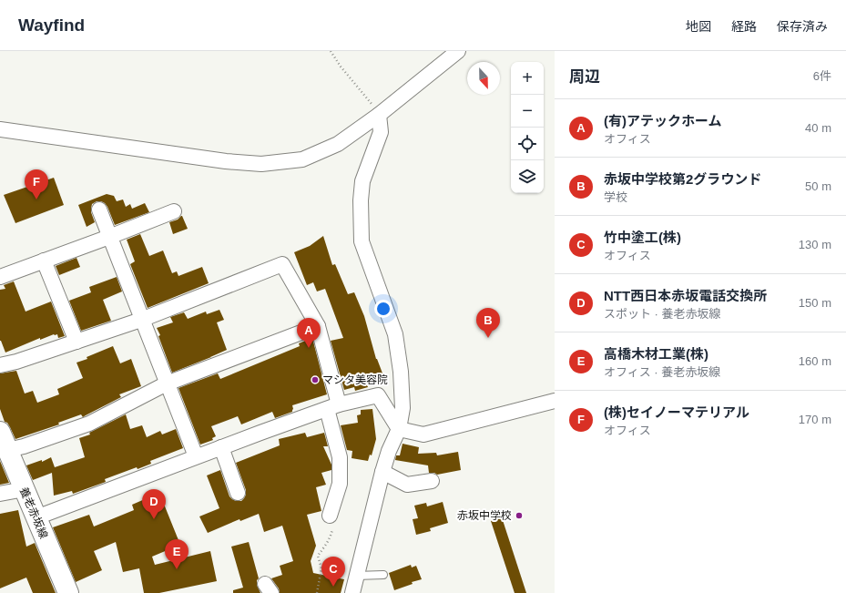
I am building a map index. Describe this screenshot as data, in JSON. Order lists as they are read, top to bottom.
{
  "streets": {
    "main road": ["養老赤坂線"]
  },
  "places": ["マシタ美容院", "赤坂中学校"],
  "north": "bottom",
  "page": {
    "header": "Wayfind",
    "nav": ["地図", "経路", "保存済み"],
    "heading": ["周辺", "6件"],
    "map_buttons": ["+", "−"],
    "list": [
      {
        "mark": "A",
        "name": "(有)アテックホーム",
        "note": "オフィス",
        "value": "40 m"
      },
      {
        "mark": "B",
        "name": "赤坂中学校第2グラウンド",
        "note": "学校",
        "value": "50 m"
      },
      {
        "mark": "C",
        "name": "竹中塗工(株)",
        "note": "オフィス",
        "value": "130 m"
      },
      {
        "mark": "D",
        "name": "NTT西日本赤坂電話交換所",
        "note": "スポット · 養老赤坂線",
        "value": "150 m"
      },
      {
        "mark": "E",
        "name": "高橋木材工業(株)",
        "note": "オフィス · 養老赤坂線",
        "value": "160 m"
      },
      {
        "mark": "F",
        "name": "(株)セイノーマテリアル",
        "note": "オフィス",
        "value": "170 m"
      }
    ],
    "pins": [
      "F",
      "B",
      "A",
      "D",
      "E",
      "C"
    ]
  }
}
